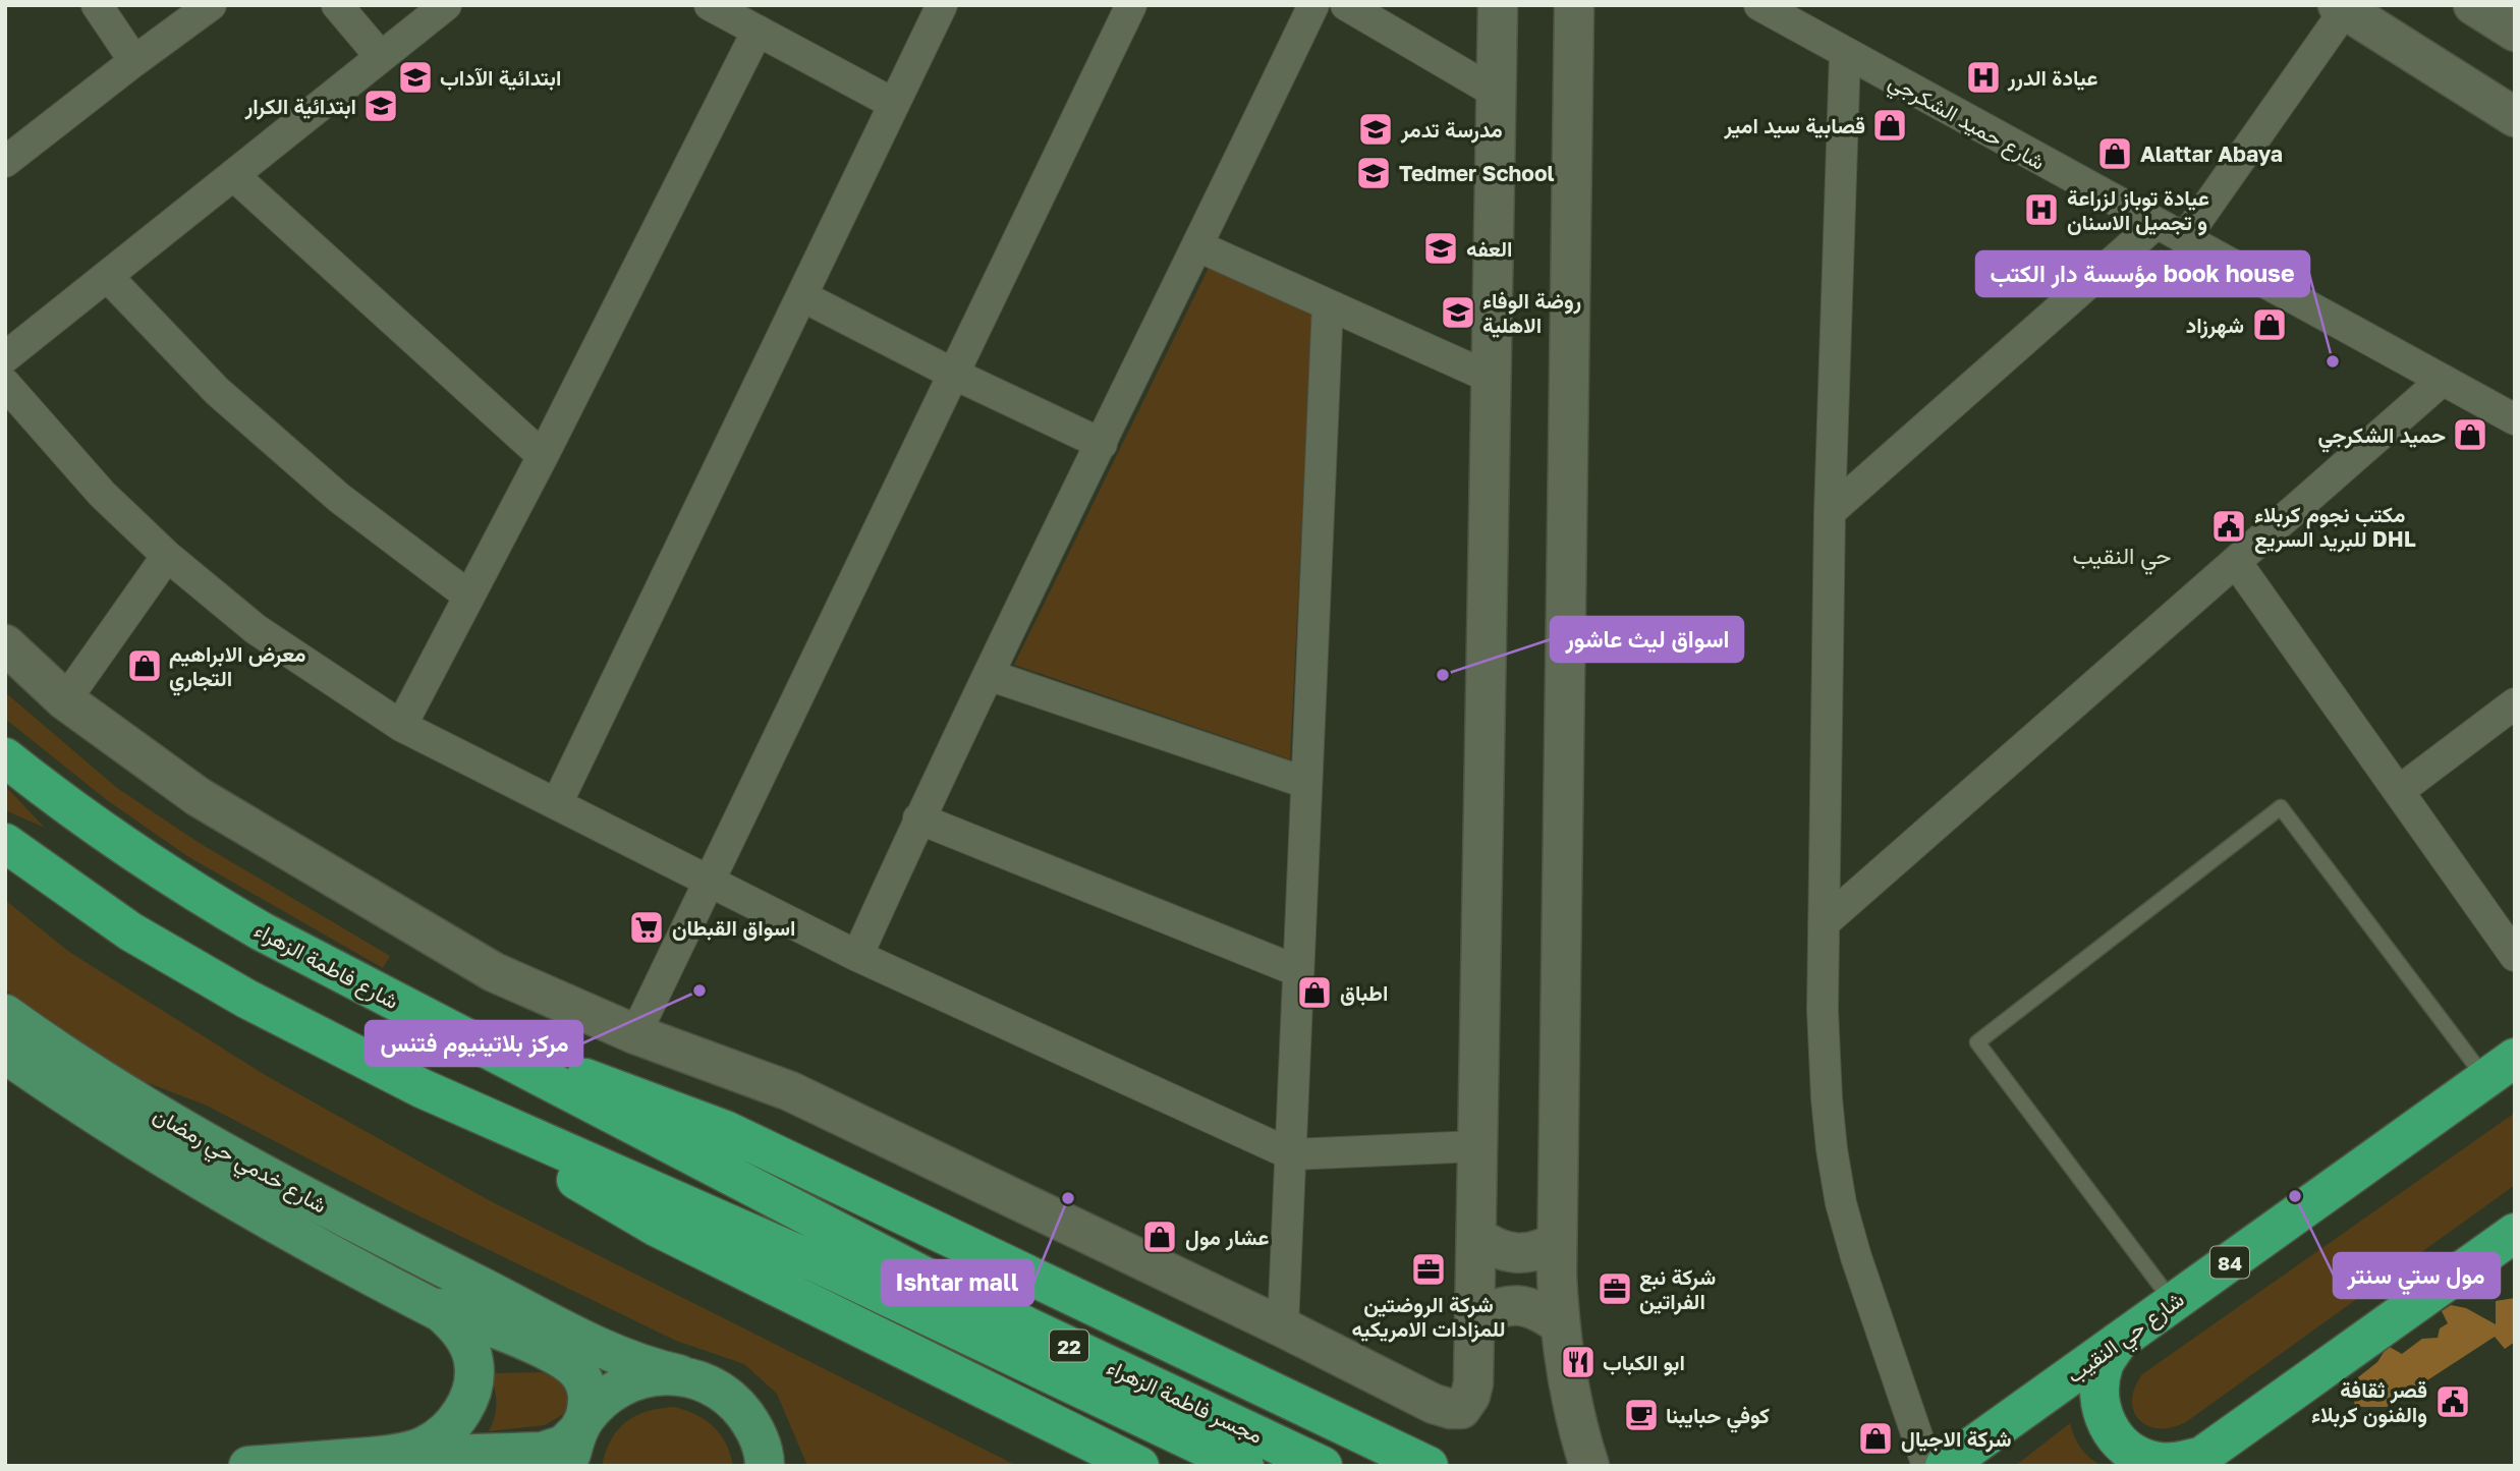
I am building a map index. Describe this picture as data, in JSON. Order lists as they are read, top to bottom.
{
  "streets": {
    "highway": [
      "شارع فاطمة الزهراء",
      "84",
      "شارع حي النقيب",
      "22",
      "مجسر فاطمة الزهراء"
    ],
    "main road": ["شارع خدمي حي رمضان"],
    "street": ["شارع حميد الشكرجي"]
  },
  "crossings": [
    ["شارع فاطمة الزهراء", "22"],
    ["شارع فاطمة الزهراء", "مجسر فاطمة الزهراء"],
    ["22", "مجسر فاطمة الزهراء"]
  ],
  "districts": ["حي النقيب"],
  "places": {
    "school or university": [
      "ابتدائية الآداب",
      "ابتدائية الكرار",
      "مدرسة تدمر",
      "Tedmer School",
      "العفه",
      "روضة الوفاء الاهلية"
    ],
    "hospital": ["عيادة الدرر", "عيادة توباز لزراعة و تجميل الاسنان"],
    "shop": [
      "قصابية سيد امير",
      "Alattar Abaya",
      "شهرزاد",
      "حميد الشكرجي",
      "معرض الابراهيم التجاري",
      "اطباق",
      "عشار مول",
      "شركة الاجيال"
    ],
    "other": [
      "مؤسسة دار الكتب book house",
      "اسواق ليث عاشور",
      "مركز بلاتينيوم فتنس",
      "مول ستي سنتر",
      "Ishtar mall"
    ],
    "public building": ["مكتب نجوم كربلاء للبريد السريع DHL", "قصر ثقافة والفنون كربلاء"],
    "supermarket": ["اسواق القبطان"],
    "office": ["شركة الروضتين للمزادات الامريكيه", "شركة نبع الفراتين"],
    "restaurant": ["ابو الكباب"],
    "cafe": ["كوفي حبايبنا"]
  }
}
